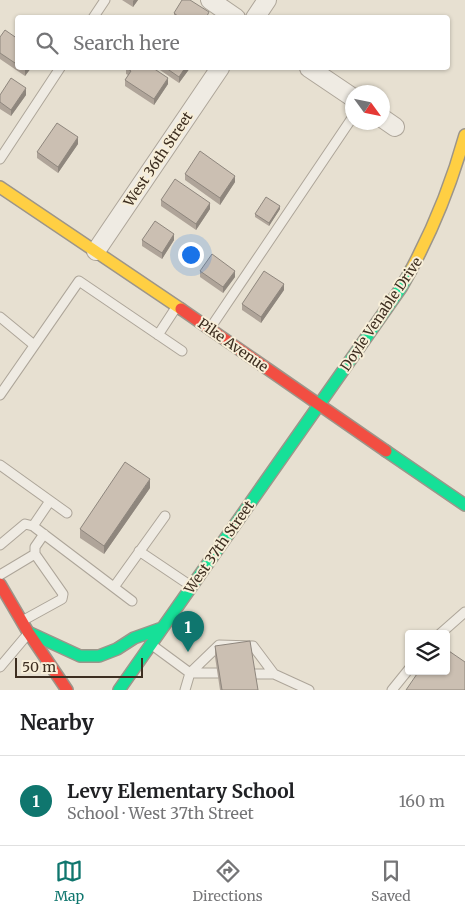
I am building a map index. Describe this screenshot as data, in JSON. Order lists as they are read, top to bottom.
{
  "streets": {
    "main road": ["Doyle Venable Drive", "Pike Avenue", "West 37th Street"],
    "street": ["West 36th Street"]
  },
  "crossings": [
    ["West 36th Street", "Pike Avenue"],
    ["Doyle Venable Drive", "Pike Avenue"],
    ["Doyle Venable Drive", "West 37th Street"],
    ["Pike Avenue", "West 37th Street"]
  ],
  "scale_bar": "50 m",
  "north": "bottom right",
  "page": {
    "search": "Search here",
    "pins": "1",
    "scale": "50 m",
    "heading": "Nearby",
    "list": [
      {
        "mark": "1",
        "name": "Levy Elementary School",
        "note": "School · West 37th Street",
        "value": "160 m"
      }
    ],
    "nav": ["Map", "Directions", "Saved"]
  }
}
